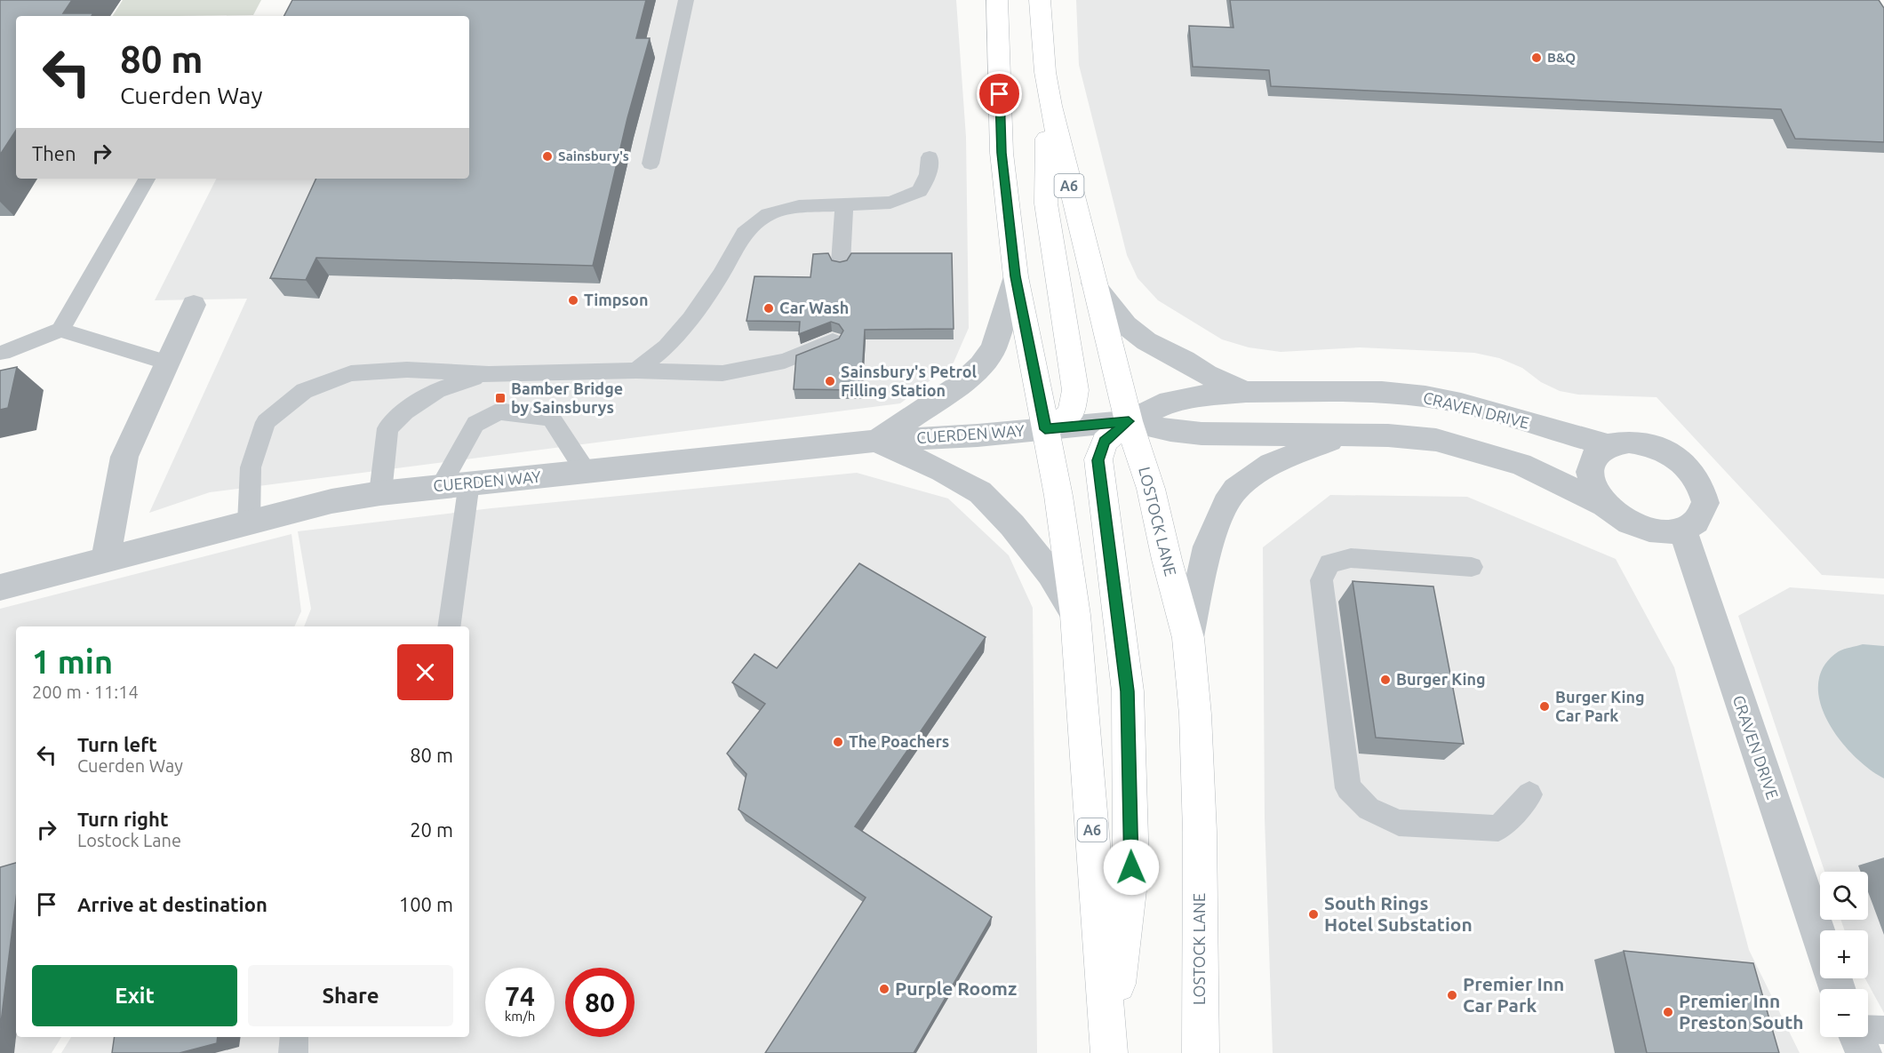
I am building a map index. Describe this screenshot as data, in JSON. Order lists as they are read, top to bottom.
{
  "streets": {
    "highway": ["A6", "LOSTOCK LANE"],
    "street": ["CRAVEN DRIVE", "CUERDEN WAY"]
  },
  "crossings": [
    ["A6", "CUERDEN WAY"],
    ["CRAVEN DRIVE", "CUERDEN WAY"],
    ["CRAVEN DRIVE", "LOSTOCK LANE"],
    ["CUERDEN WAY", "LOSTOCK LANE"]
  ],
  "places": {
    "other": [
      "B&Q",
      "Sainsbury's",
      "Timpson",
      "Car Wash",
      "Sainsbury's Petrol Filling Station",
      "Burger King",
      "Burger King Car Park",
      "The Poachers",
      "South Rings Hotel Substation",
      "Purple Roomz",
      "Premier Inn Car Park",
      "Premier Inn Preston South"
    ],
    "transit": ["Bamber Bridge by Sainsburys"]
  },
  "page": {
    "turn": ["80 m", "Cuerden Way"],
    "then": "Then",
    "heading": ["1 min", "200 m · 11:14"],
    "list": [
      {
        "name": "Turn left",
        "note": "Cuerden Way",
        "value": "80 m"
      },
      {
        "name": "Turn right",
        "note": "Lostock Lane",
        "value": "20 m"
      },
      {
        "name": "Arrive at destination",
        "value": "100 m"
      }
    ],
    "map_buttons": ["+", "−"],
    "buttons": ["Exit", "Share"],
    "speed": "74 km/h",
    "limit": "80"
  }
}
